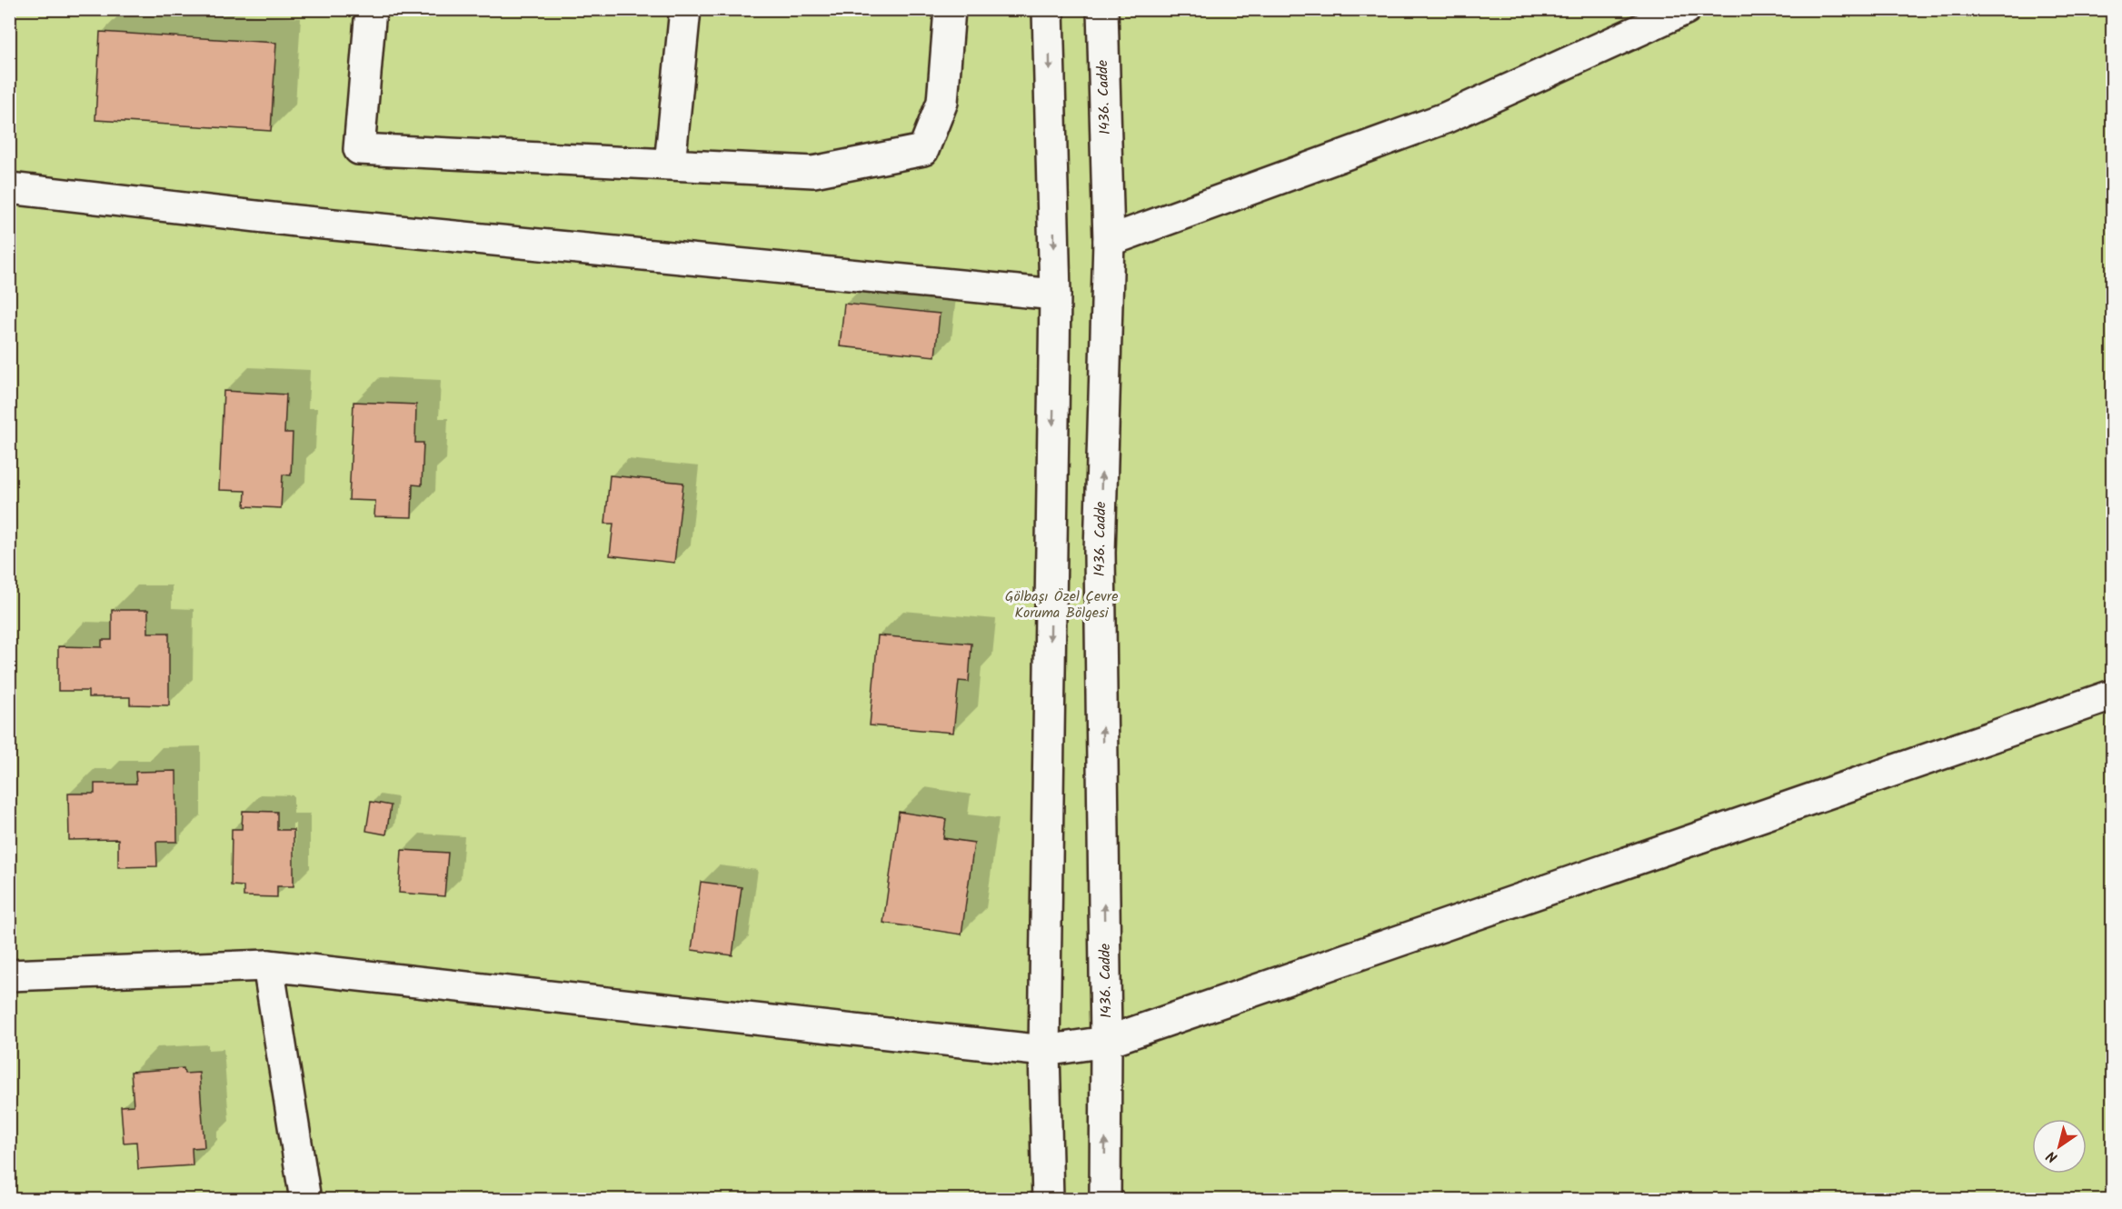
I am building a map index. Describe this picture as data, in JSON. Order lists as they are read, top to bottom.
{
  "streets": {
    "street": ["1436. Cadde"]
  },
  "parks": ["Gölbaşı Özel Çevre Koruma Bölgesi"],
  "north": "bottom left"
}
